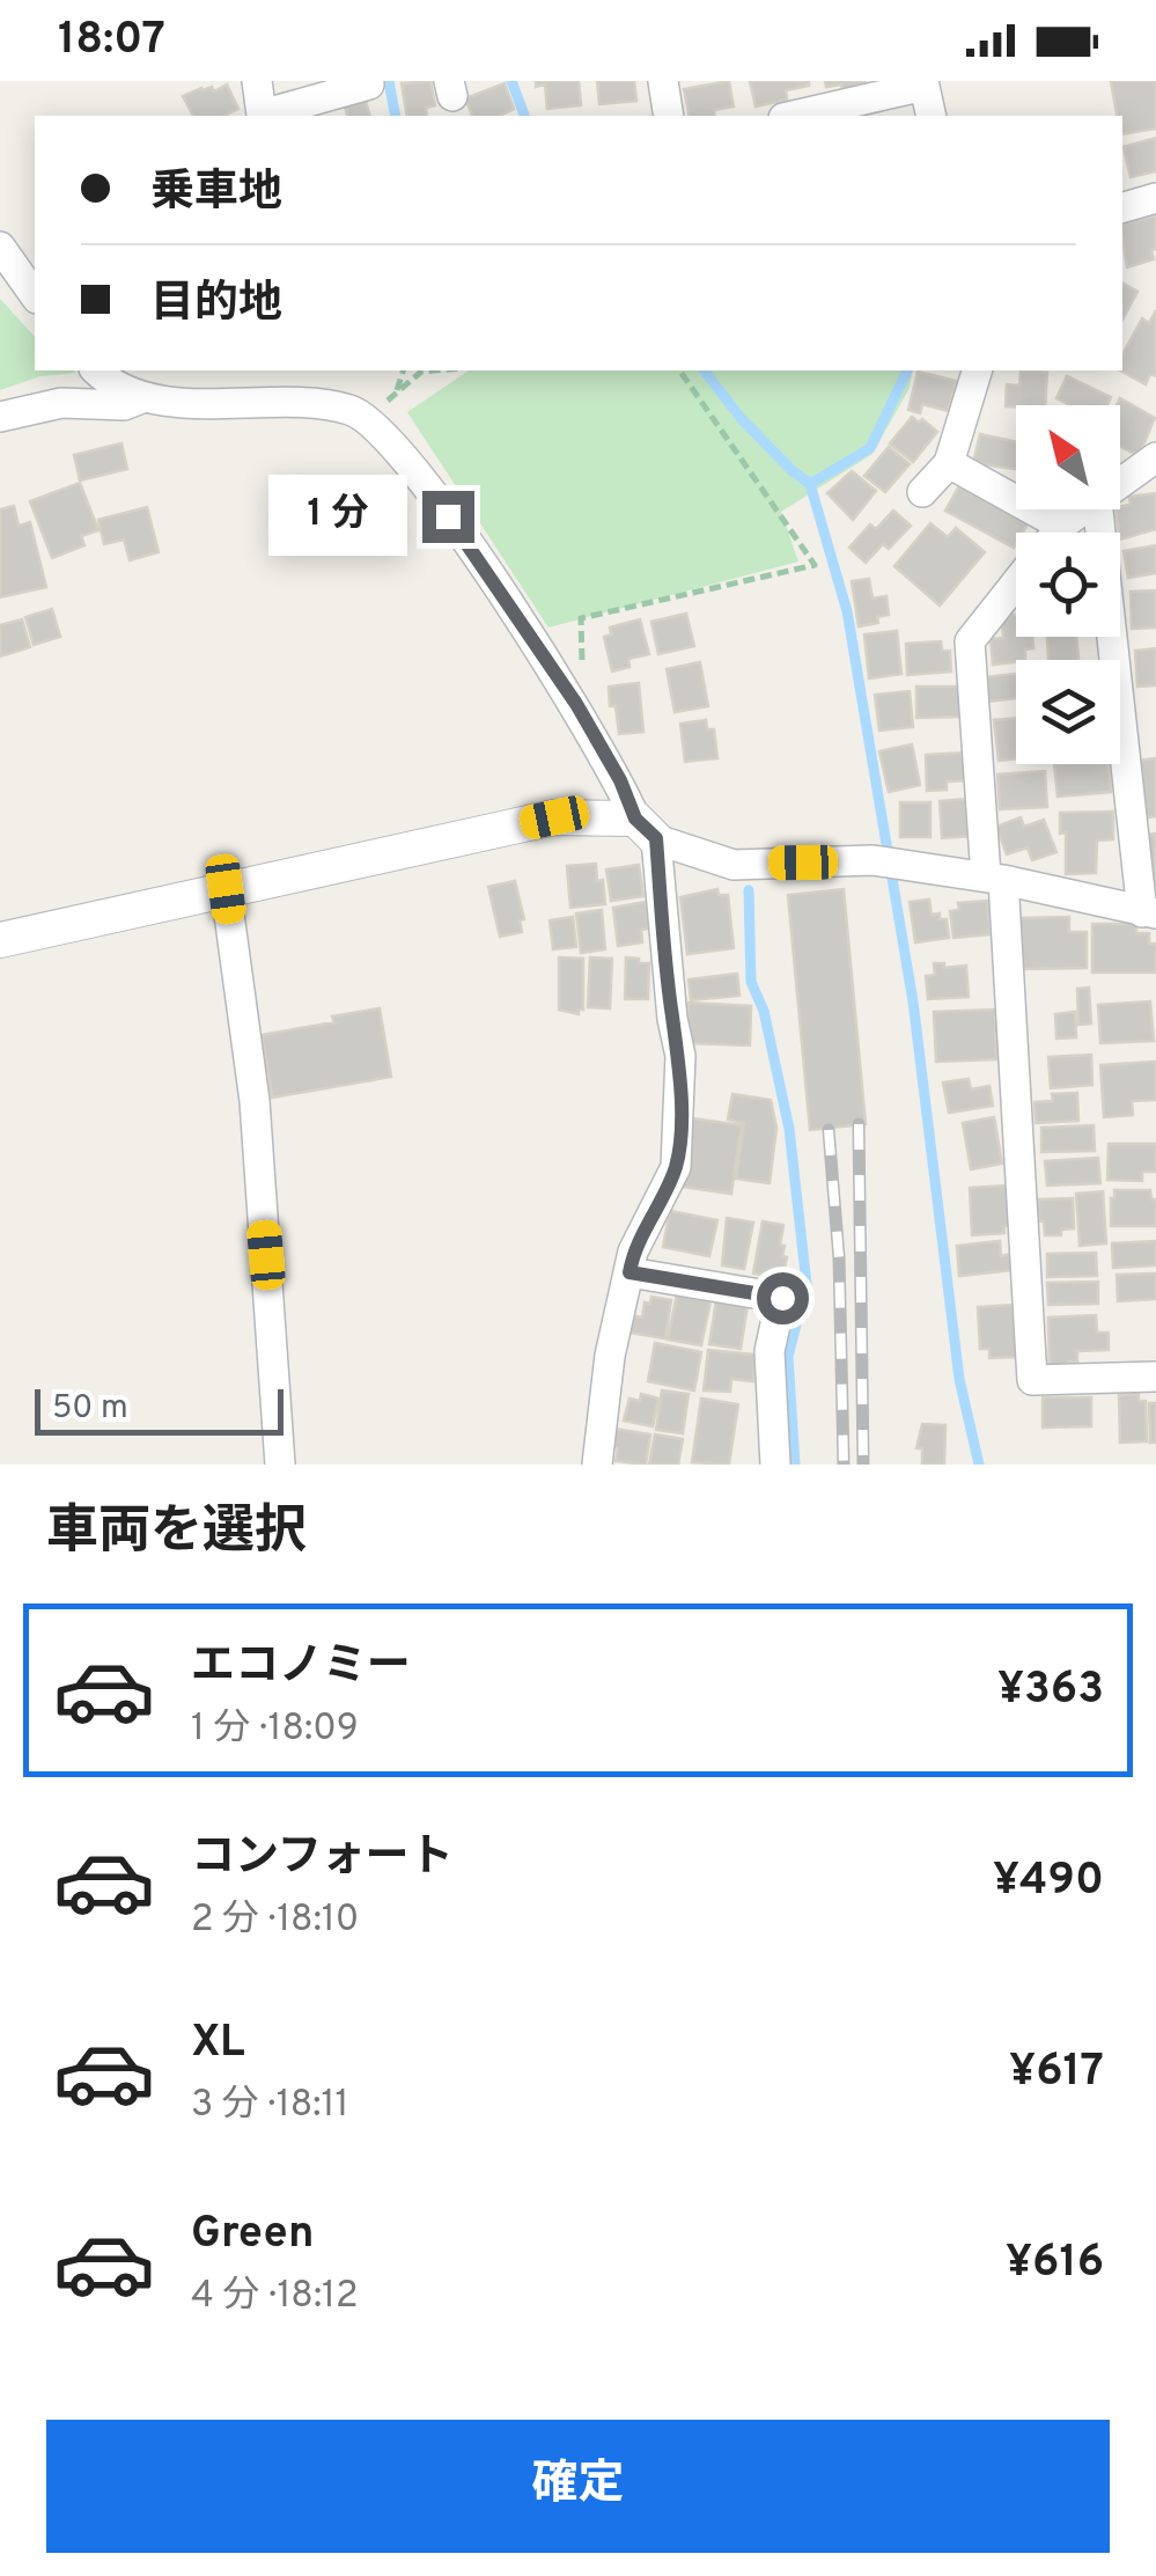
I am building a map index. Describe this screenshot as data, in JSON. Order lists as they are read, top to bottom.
{
  "scale_bar": "50 m",
  "north": "top left",
  "page": {
    "status": "18:07",
    "banner": ["乗車地", "目的地"],
    "bubble": "1 分",
    "scale": "50 m",
    "heading": "車両を選択",
    "list": [
      {
        "name": "エコノミー",
        "note": "1 分 · 18:09",
        "value": "¥363"
      },
      {
        "name": "コンフォート",
        "note": "2 分 · 18:10",
        "value": "¥490"
      },
      {
        "name": "XL",
        "note": "3 分 · 18:11",
        "value": "¥617"
      },
      {
        "name": "Green",
        "note": "4 分 · 18:12",
        "value": "¥616"
      }
    ],
    "buttons": "確定"
  }
}
